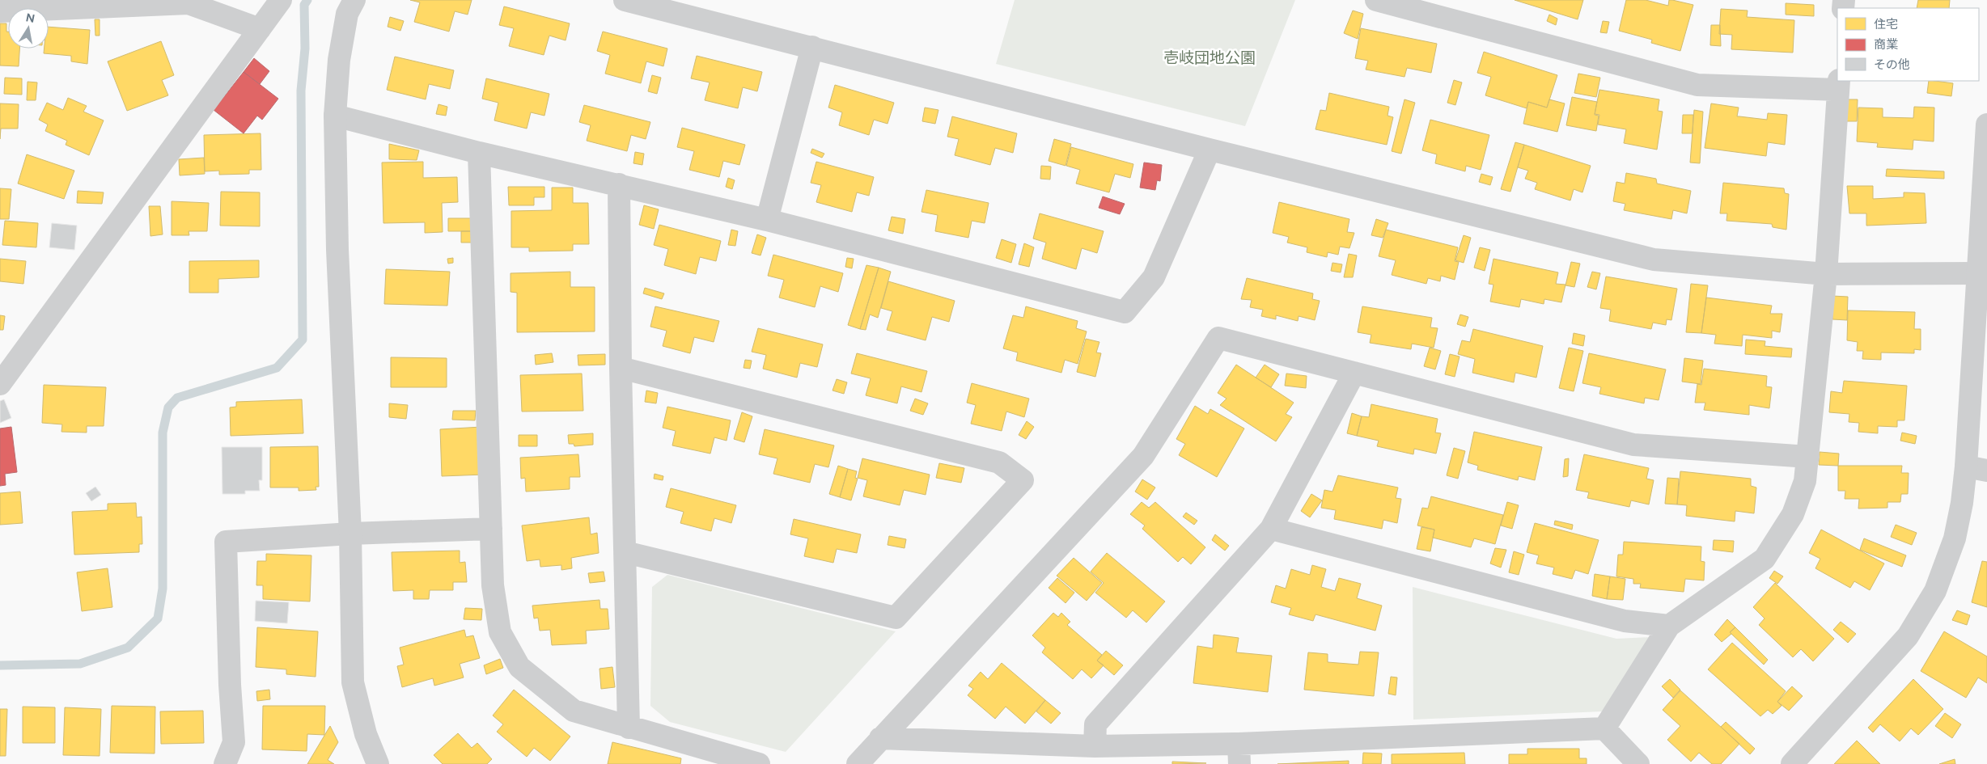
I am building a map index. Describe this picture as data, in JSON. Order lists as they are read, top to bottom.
{
  "parks": ["壱岐団地公園"],
  "legend": ["住宅", "商業", "その他"],
  "north": "top"
}
